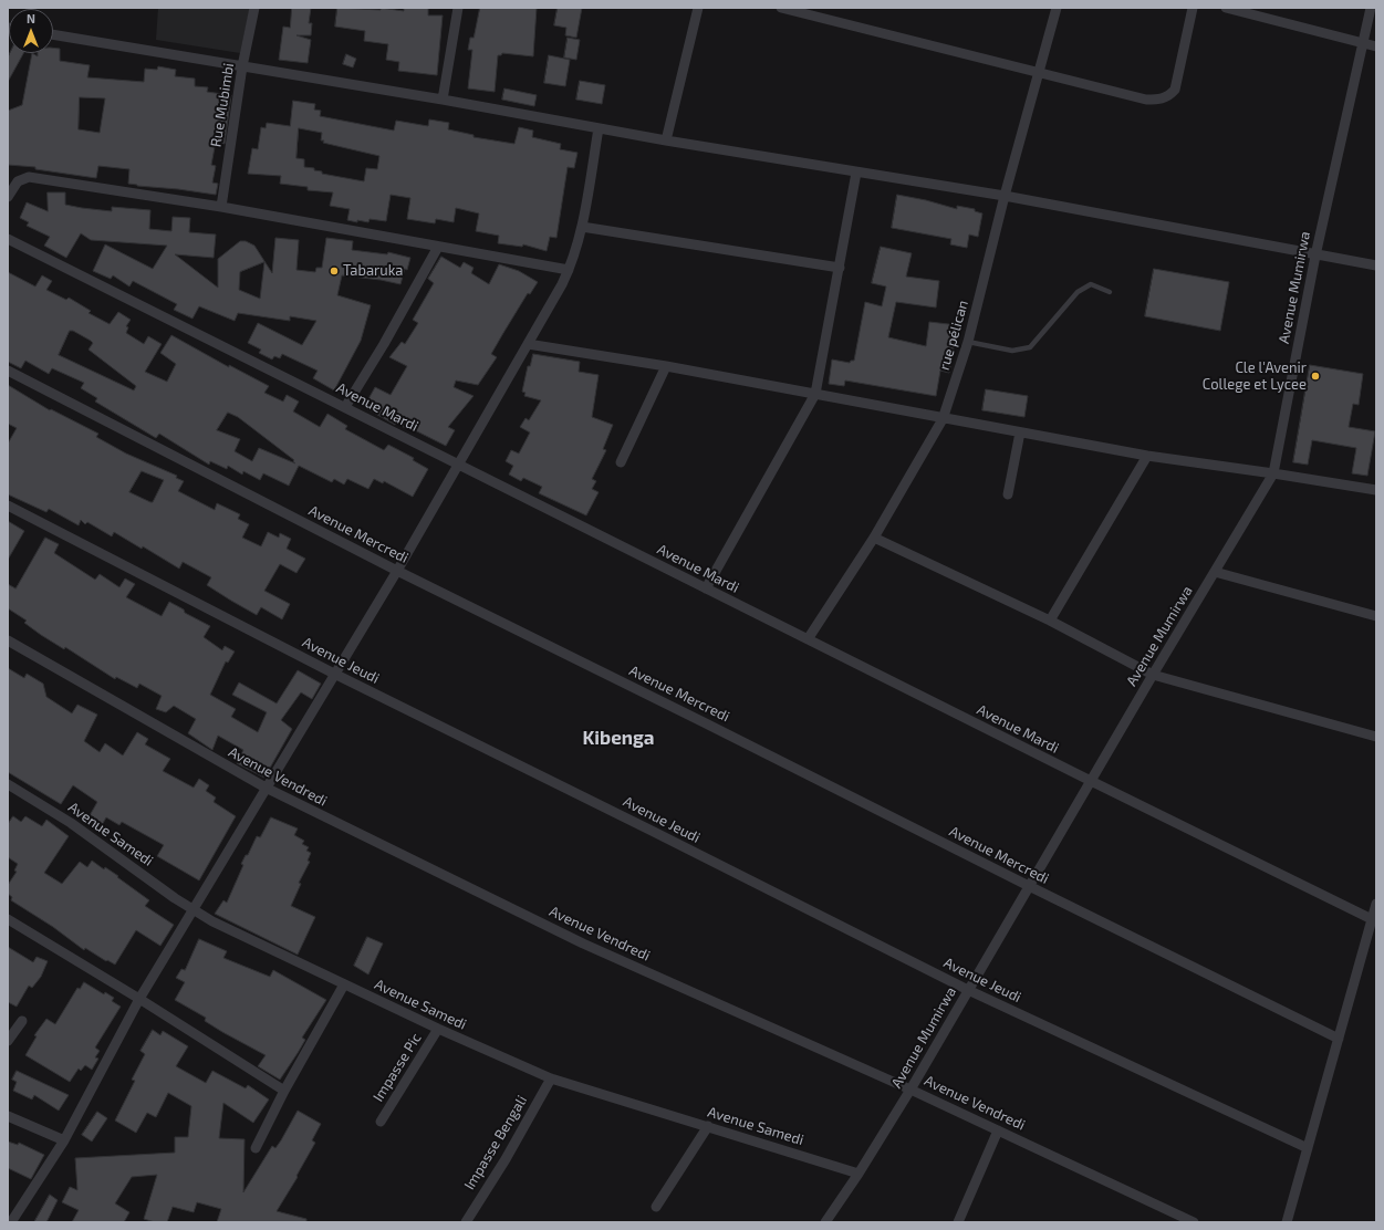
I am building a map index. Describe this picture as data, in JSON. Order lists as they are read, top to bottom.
{
  "streets": {
    "street": [
      "Rue Mubimbi",
      "Avenue Mumirwa",
      "rue pélican",
      "Avenue Mardi",
      "Avenue Mercredi",
      "Avenue Jeudi",
      "Avenue Vendredi",
      "Avenue Samedi",
      "Impasse Pic",
      "Impasse Bengali"
    ]
  },
  "crossings": [
    ["Avenue Mumirwa", "Avenue Mardi"],
    ["Avenue Mumirwa", "Avenue Mercredi"],
    ["Avenue Mumirwa", "Avenue Jeudi"],
    ["Avenue Mumirwa", "Avenue Vendredi"],
    ["Avenue Mumirwa", "Avenue Samedi"],
    ["rue pélican", "Avenue Mardi"],
    ["Avenue Samedi", "Impasse Pic"],
    ["Avenue Samedi", "Impasse Bengali"]
  ],
  "districts": ["Kibenga"],
  "places": ["Tabaruka", "Cle l'Avenir College et Lycee"],
  "north": "top"
}
